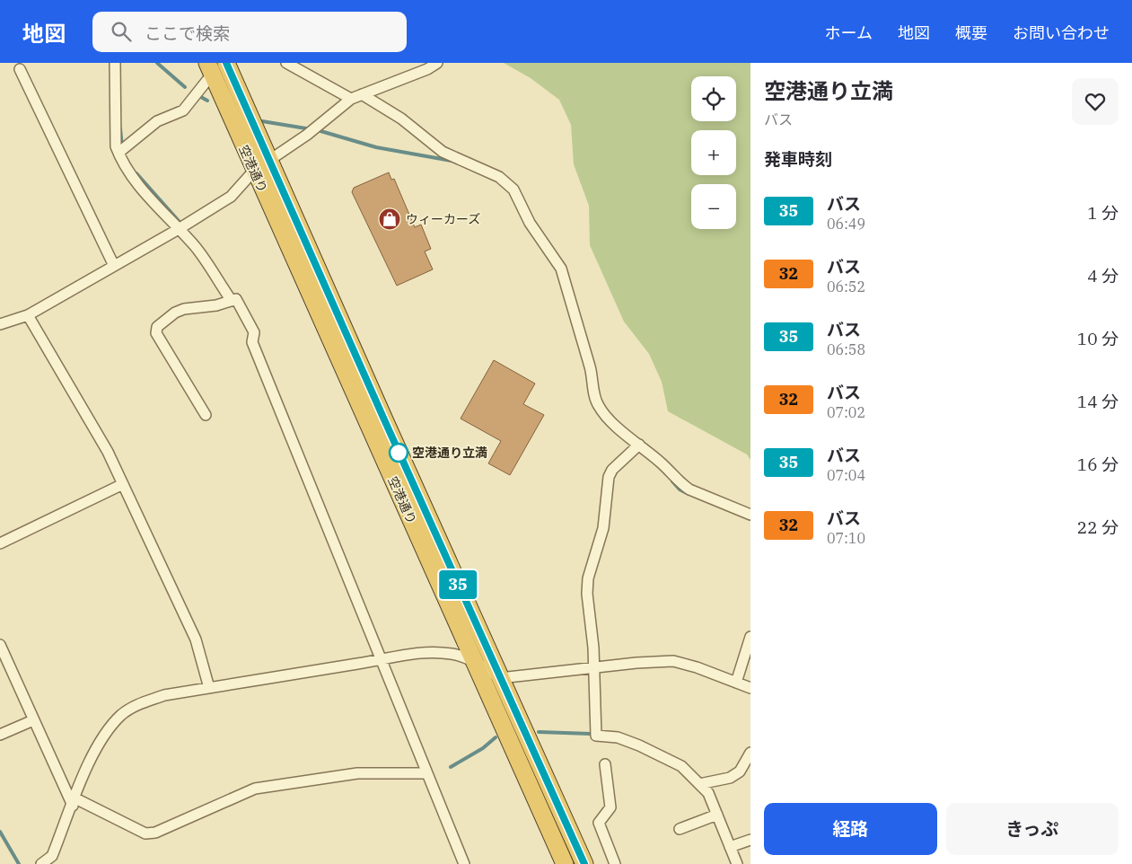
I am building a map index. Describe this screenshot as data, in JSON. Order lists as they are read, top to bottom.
{
  "streets": {
    "highway": ["空港通り"]
  },
  "places": {
    "shop": ["ウィーカーズ"],
    "other": ["空港通り立満"]
  },
  "lines": ["bus line 35"],
  "page": {
    "header": "地図",
    "search": "ここで検索",
    "nav": [
      "ホーム",
      "地図",
      "概要",
      "お問い合わせ"
    ],
    "on_map": "35",
    "heading": [
      ["空港通り立満", "バス"],
      "発車時刻"
    ],
    "map_buttons": ["+", "−"],
    "list": [
      {
        "mark": "35",
        "name": "バス",
        "note": "06:49",
        "value": "1 分"
      },
      {
        "mark": "32",
        "name": "バス",
        "note": "06:52",
        "value": "4 分"
      },
      {
        "mark": "35",
        "name": "バス",
        "note": "06:58",
        "value": "10 分"
      },
      {
        "mark": "32",
        "name": "バス",
        "note": "07:02",
        "value": "14 分"
      },
      {
        "mark": "35",
        "name": "バス",
        "note": "07:04",
        "value": "16 分"
      },
      {
        "mark": "32",
        "name": "バス",
        "note": "07:10",
        "value": "22 分"
      }
    ],
    "buttons": ["経路", "きっぷ"]
  }
}
